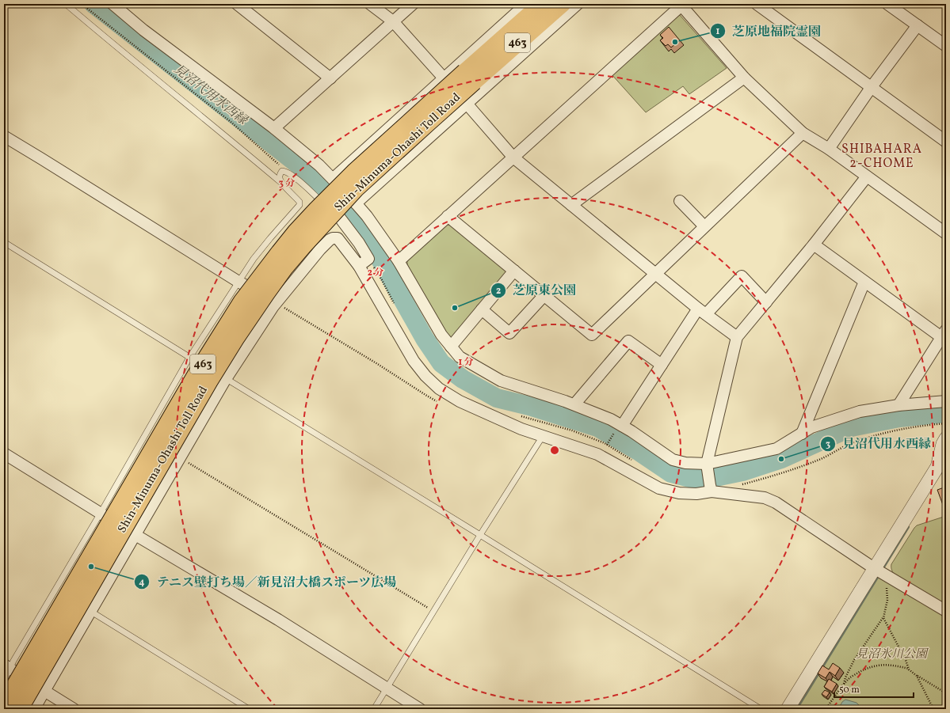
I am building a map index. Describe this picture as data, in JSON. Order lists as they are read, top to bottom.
{
  "streets": {
    "highway": ["463", "Shin-Minuma-Ohashi Toll Road"]
  },
  "districts": ["SHIBAHARA 2-CHOME"],
  "water": ["見沼代用水西縁"],
  "parks": ["見沼氷川公園"],
  "places": [
    "芝原地福院霊園",
    "芝原東公園",
    "見沼代用水西縁",
    "テニス壁打ち場／新見沼大橋スポーツ広場"
  ],
  "scale_bar": "50 m",
  "rings": ["3 分", "2 分", "1 分"]
}
